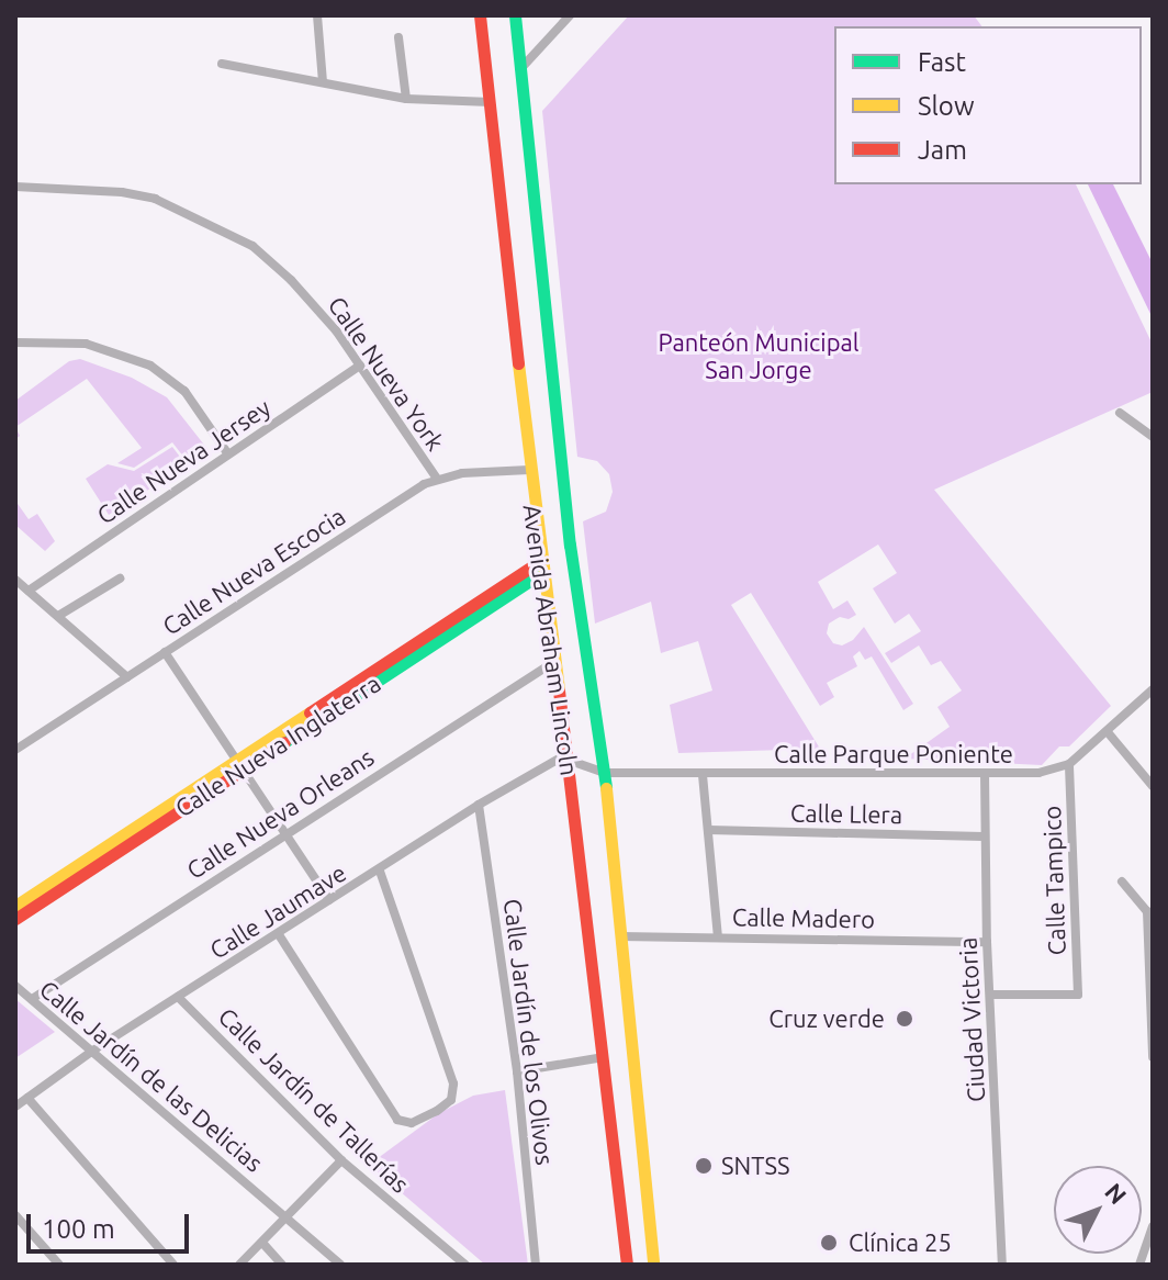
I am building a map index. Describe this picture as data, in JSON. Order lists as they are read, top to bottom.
{
  "streets": {
    "main road": ["Avenida Abraham Lincoln", "Calle Nueva Inglaterra"],
    "street": [
      "Calle Nueva York",
      "Calle Nueva Jersey",
      "Calle Nueva Escocia",
      "Calle Parque Poniente",
      "Calle Nueva Orleans",
      "Calle Llera",
      "Calle Tampico",
      "Calle Jaumave",
      "Calle Madero",
      "Ciudad Victoria",
      "Calle Jardín de los Olivos",
      "Calle Jardín de las Delicias",
      "Calle Jardín de Tallerías"
    ]
  },
  "crossings": [
    ["Calle Nueva York", "Calle Nueva Jersey"],
    ["Calle Nueva York", "Calle Nueva Escocia"],
    ["Calle Nueva Escocia", "Avenida Abraham Lincoln"],
    ["Avenida Abraham Lincoln", "Calle Nueva Inglaterra"],
    ["Avenida Abraham Lincoln", "Calle Nueva Orleans"],
    ["Avenida Abraham Lincoln", "Calle Jaumave"],
    ["Calle Parque Poniente", "Calle Tampico"],
    ["Calle Parque Poniente", "Ciudad Victoria"],
    ["Calle Nueva Orleans", "Calle Jardín de las Delicias"],
    ["Calle Llera", "Ciudad Victoria"],
    ["Calle Tampico", "Ciudad Victoria"],
    ["Calle Jaumave", "Calle Jardín de los Olivos"],
    ["Calle Jaumave", "Calle Jardín de las Delicias"],
    ["Calle Jaumave", "Calle Jardín de Tallerías"],
    ["Calle Madero", "Ciudad Victoria"]
  ],
  "parks": ["Panteón Municipal San Jorge"],
  "places": ["Cruz verde", "SNTSS", "Clínica 25"],
  "legend": ["Fast", "Slow", "Jam"],
  "scale_bar": "100 m",
  "north": "top right"
}
